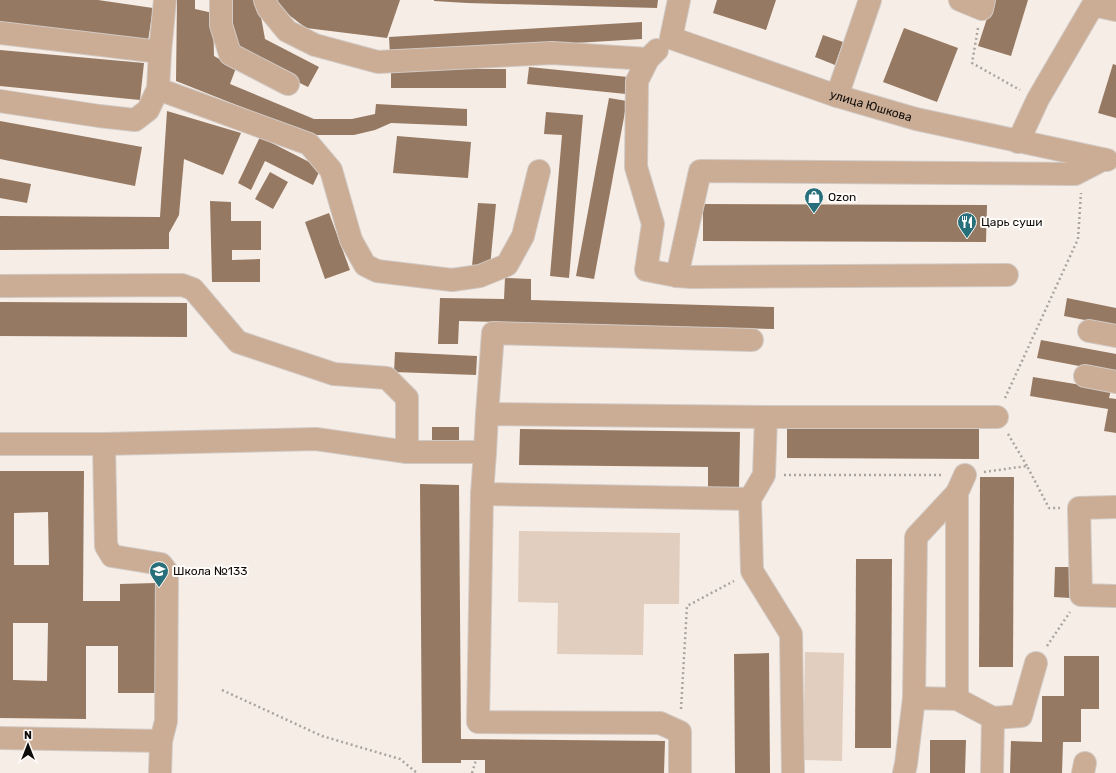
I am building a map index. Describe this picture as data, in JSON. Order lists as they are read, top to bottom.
{
  "streets": {
    "street": ["улица Юшкова"]
  },
  "places": {
    "shop": ["Ozon"],
    "restaurant": ["Царь суши"],
    "school or university": ["Школа №133"]
  },
  "north": "top"
}
